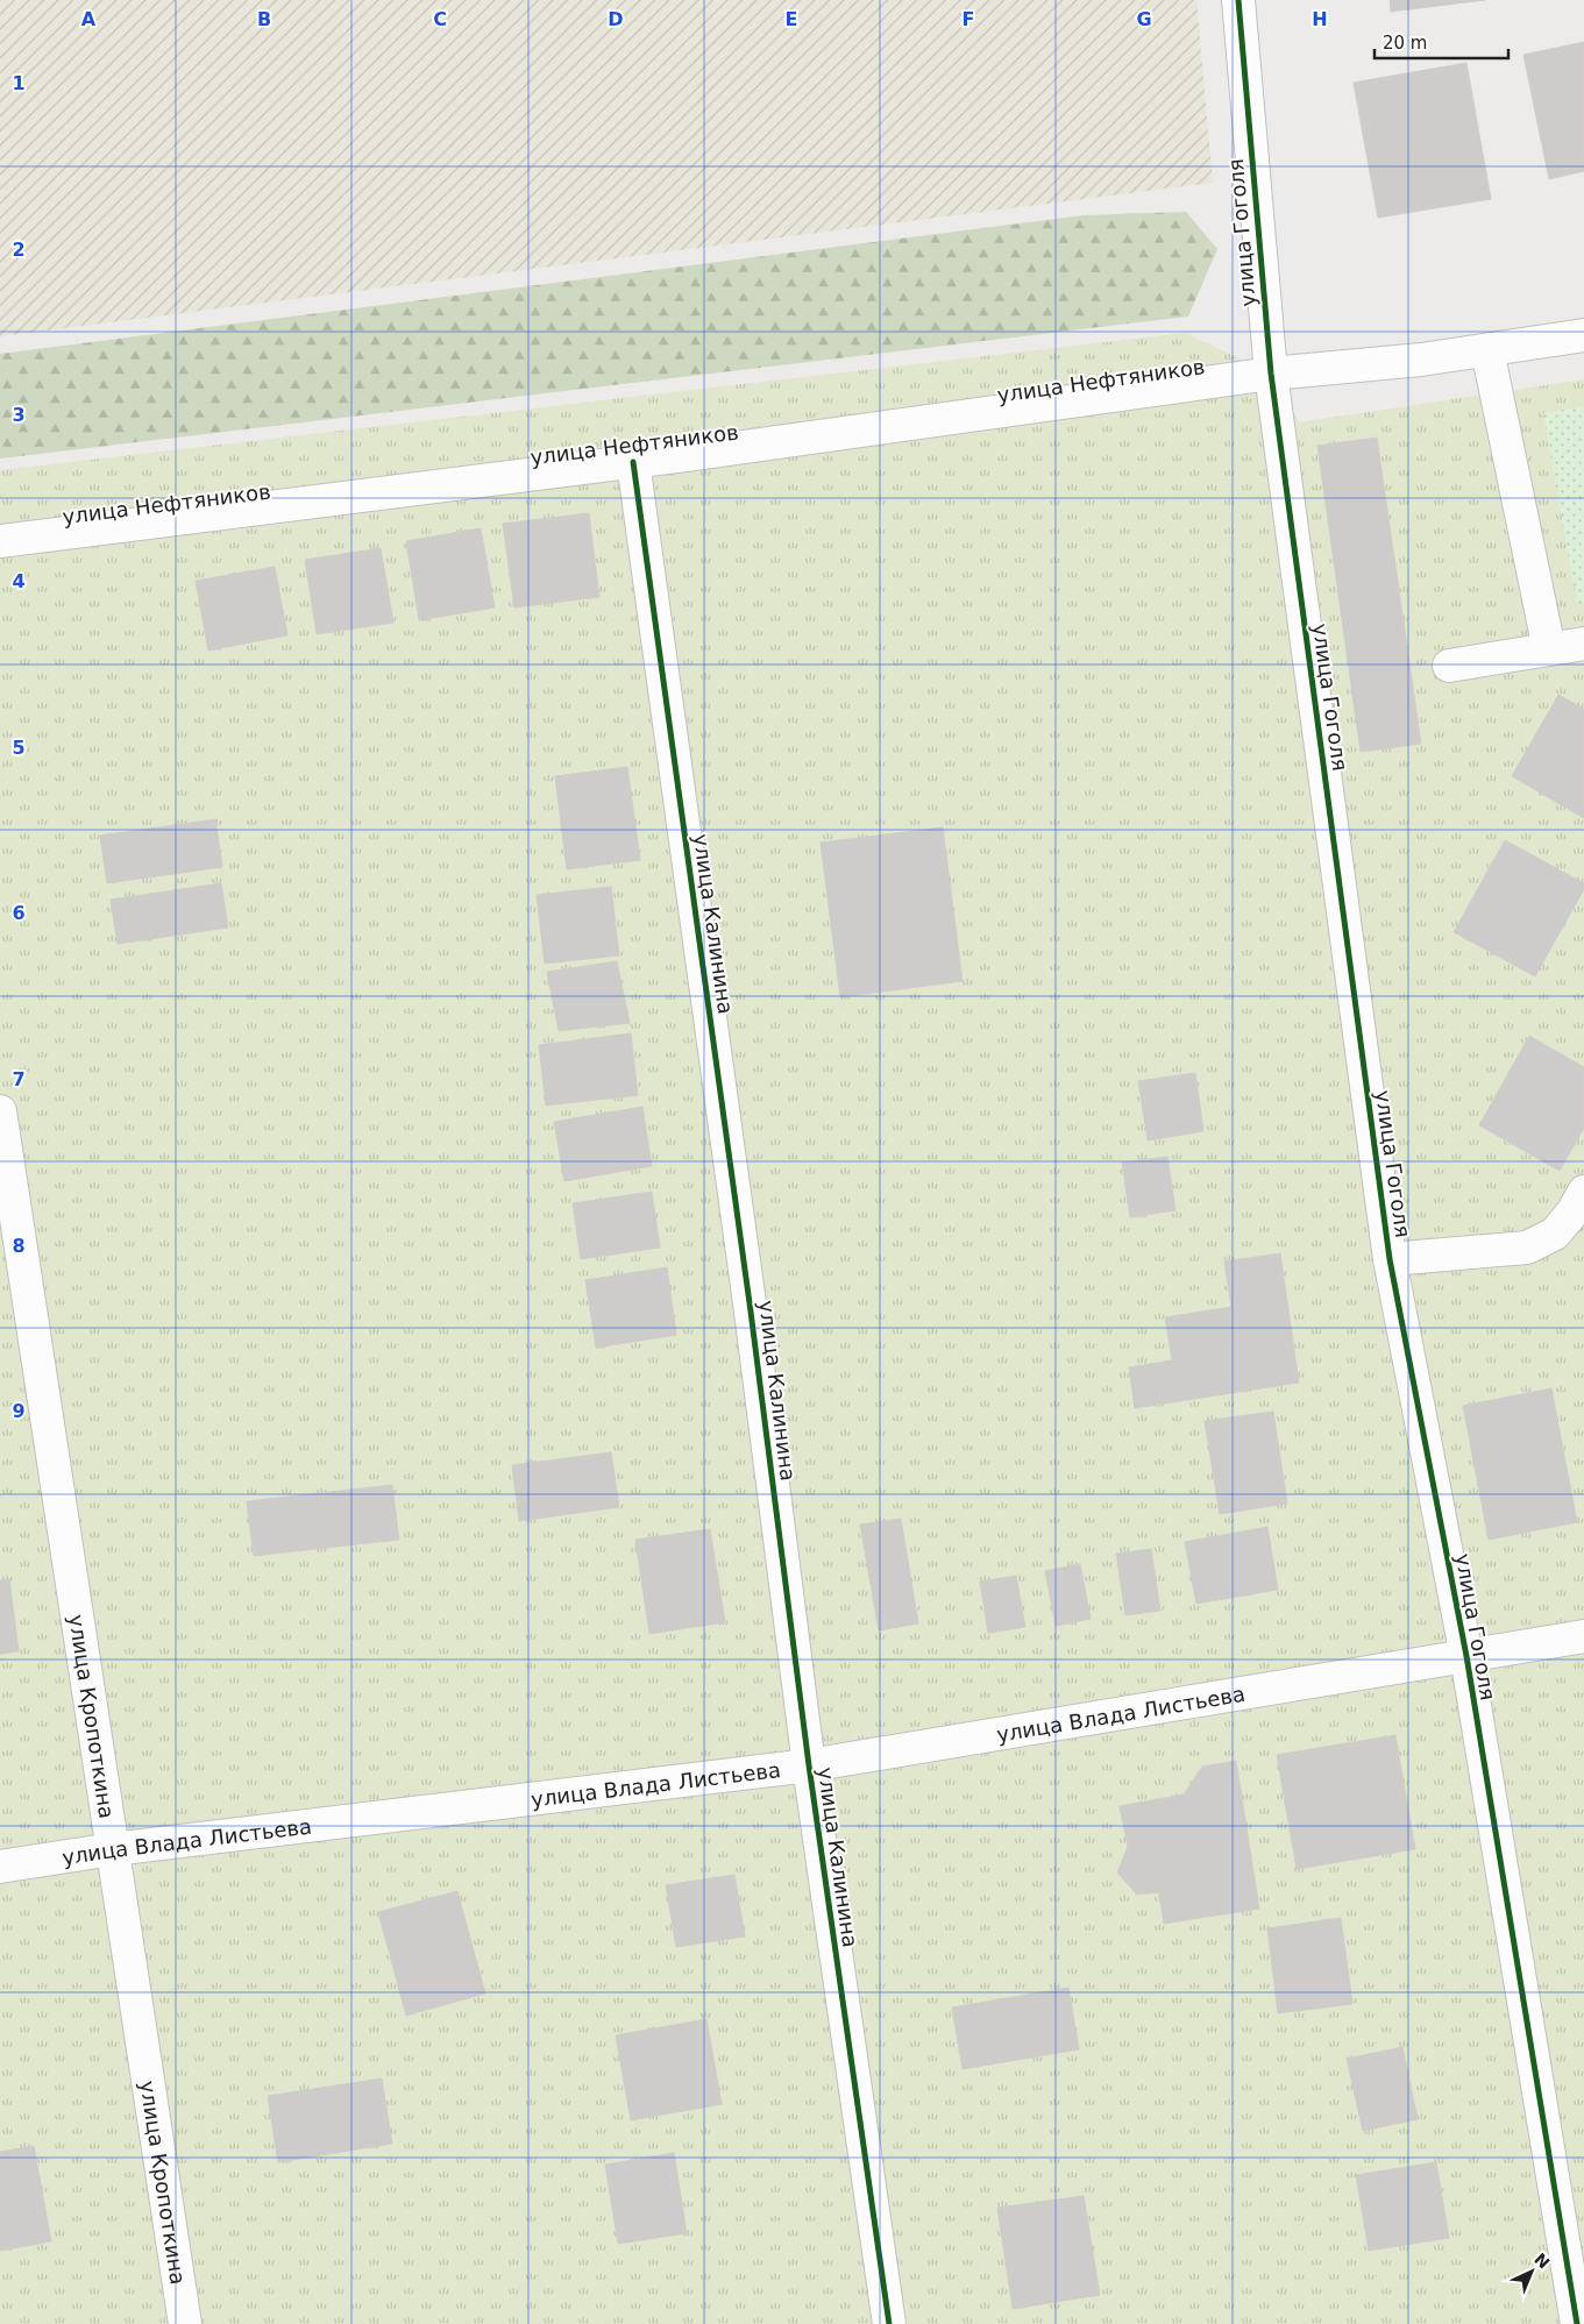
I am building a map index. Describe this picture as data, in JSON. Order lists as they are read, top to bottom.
{
  "streets": {
    "street": [
      "улица Гоголя",
      "улица Нефтяников",
      "улица Калинина",
      "улица Влада Листьева",
      "улица Кропоткина"
    ]
  },
  "crossings": [
    ["улица Гоголя", "улица Нефтяников"],
    ["улица Гоголя", "улица Влада Листьева"],
    ["улица Нефтяников", "улица Калинина"],
    ["улица Калинина", "улица Влада Листьева"],
    ["улица Влада Листьева", "улица Кропоткина"]
  ],
  "scale_bar": "20 m",
  "north": "top right",
  "grid": {
    "columns": [
      "A",
      "B",
      "C",
      "D",
      "E",
      "F",
      "G",
      "H"
    ],
    "rows": [
      "1",
      "2",
      "3",
      "4",
      "5",
      "6",
      "7",
      "8",
      "9"
    ]
  }
}
